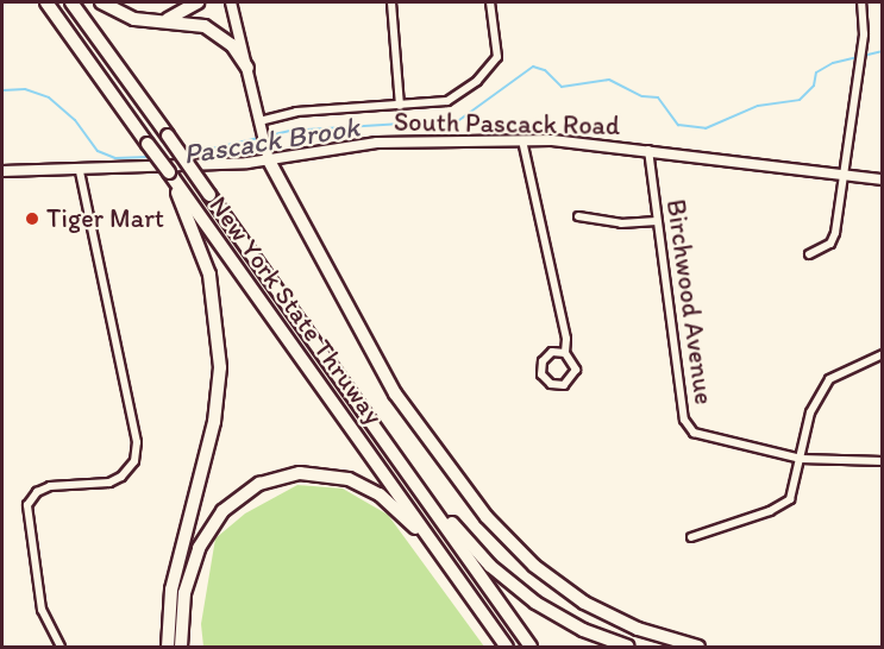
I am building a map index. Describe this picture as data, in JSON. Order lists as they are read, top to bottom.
{
  "streets": {
    "highway": ["New York State Thruway"],
    "street": ["South Pascack Road", "Birchwood Avenue"]
  },
  "crossings": [
    ["South Pascack Road", "Birchwood Avenue"]
  ],
  "water": ["Pascack Brook"],
  "places": ["Tiger Mart"]
}
